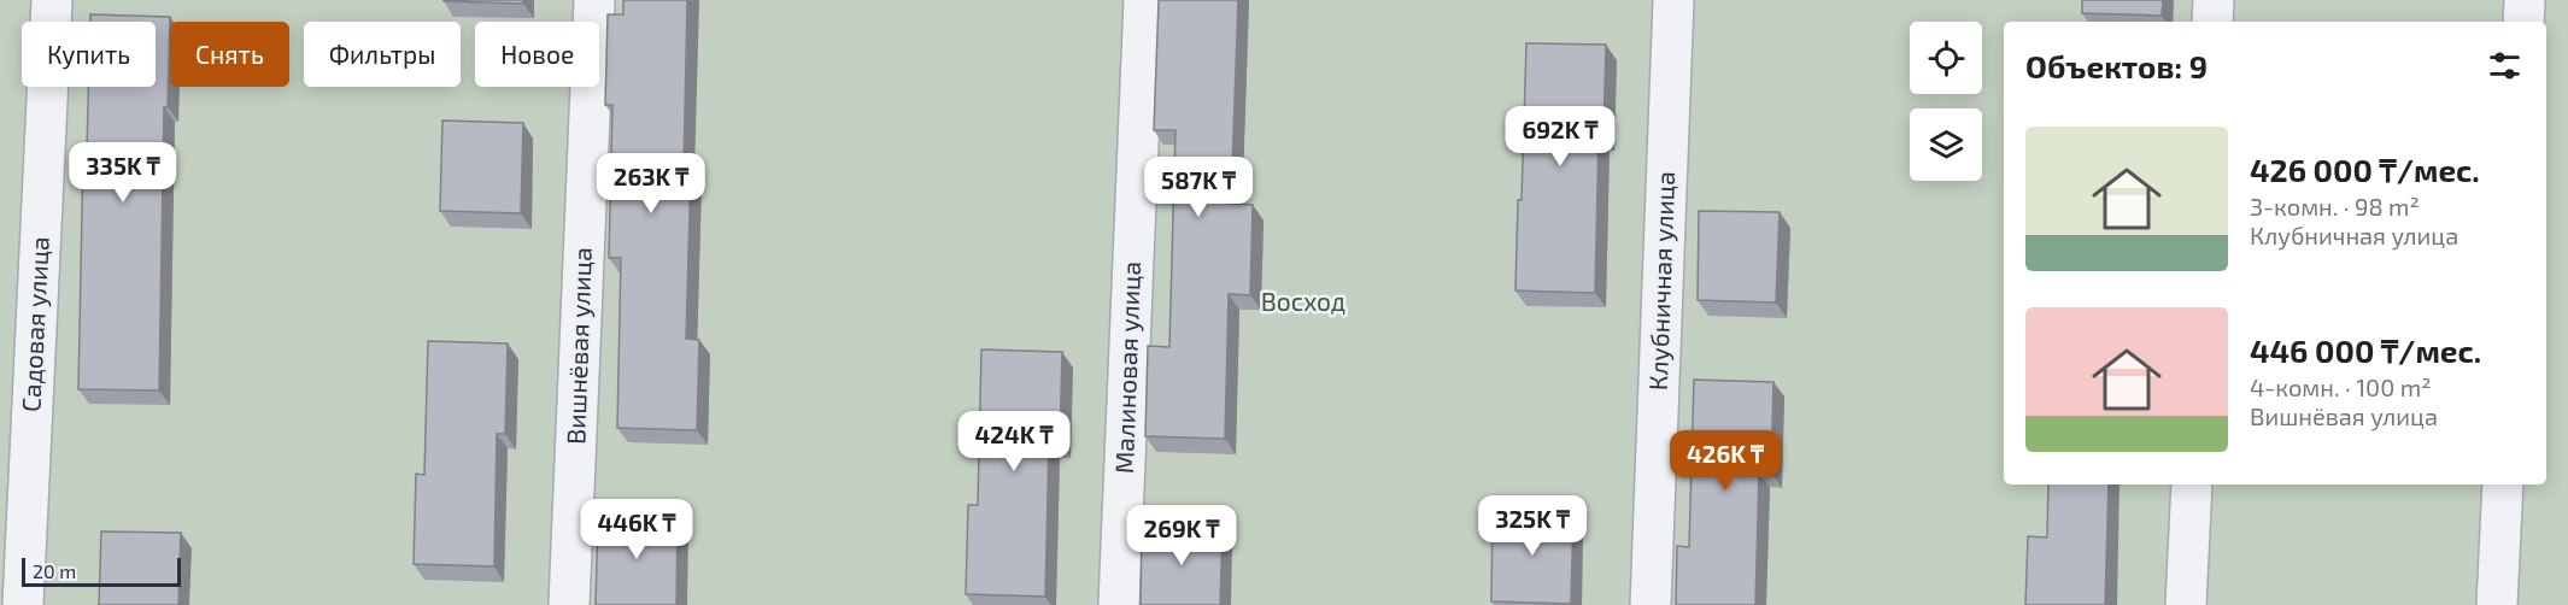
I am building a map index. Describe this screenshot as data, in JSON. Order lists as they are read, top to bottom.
{
  "streets": {
    "street": [
      "Клубничная улица",
      "Садовая улица",
      "Вишнёвая улица",
      "Малиновая улица"
    ]
  },
  "parks": ["Восход"],
  "scale_bar": "20 m",
  "page": {
    "chip": [
      "Купить",
      "Снять",
      "Фильтры",
      "Новое"
    ],
    "heading": "Объектов: 9",
    "price": [
      "692K ₸",
      "335K ₸",
      "263K ₸",
      "587K ₸",
      "424K ₸",
      "426K ₸",
      "325K ₸",
      "446K ₸",
      "269K ₸"
    ],
    "list": [
      {
        "name": "426 000 ₸/мес.",
        "note": "3-комн. · 98 m² · Клубничная улица"
      },
      {
        "name": "446 000 ₸/мес.",
        "note": "4-комн. · 100 m² · Вишнёвая улица"
      }
    ],
    "scale": "20 m"
  }
}
